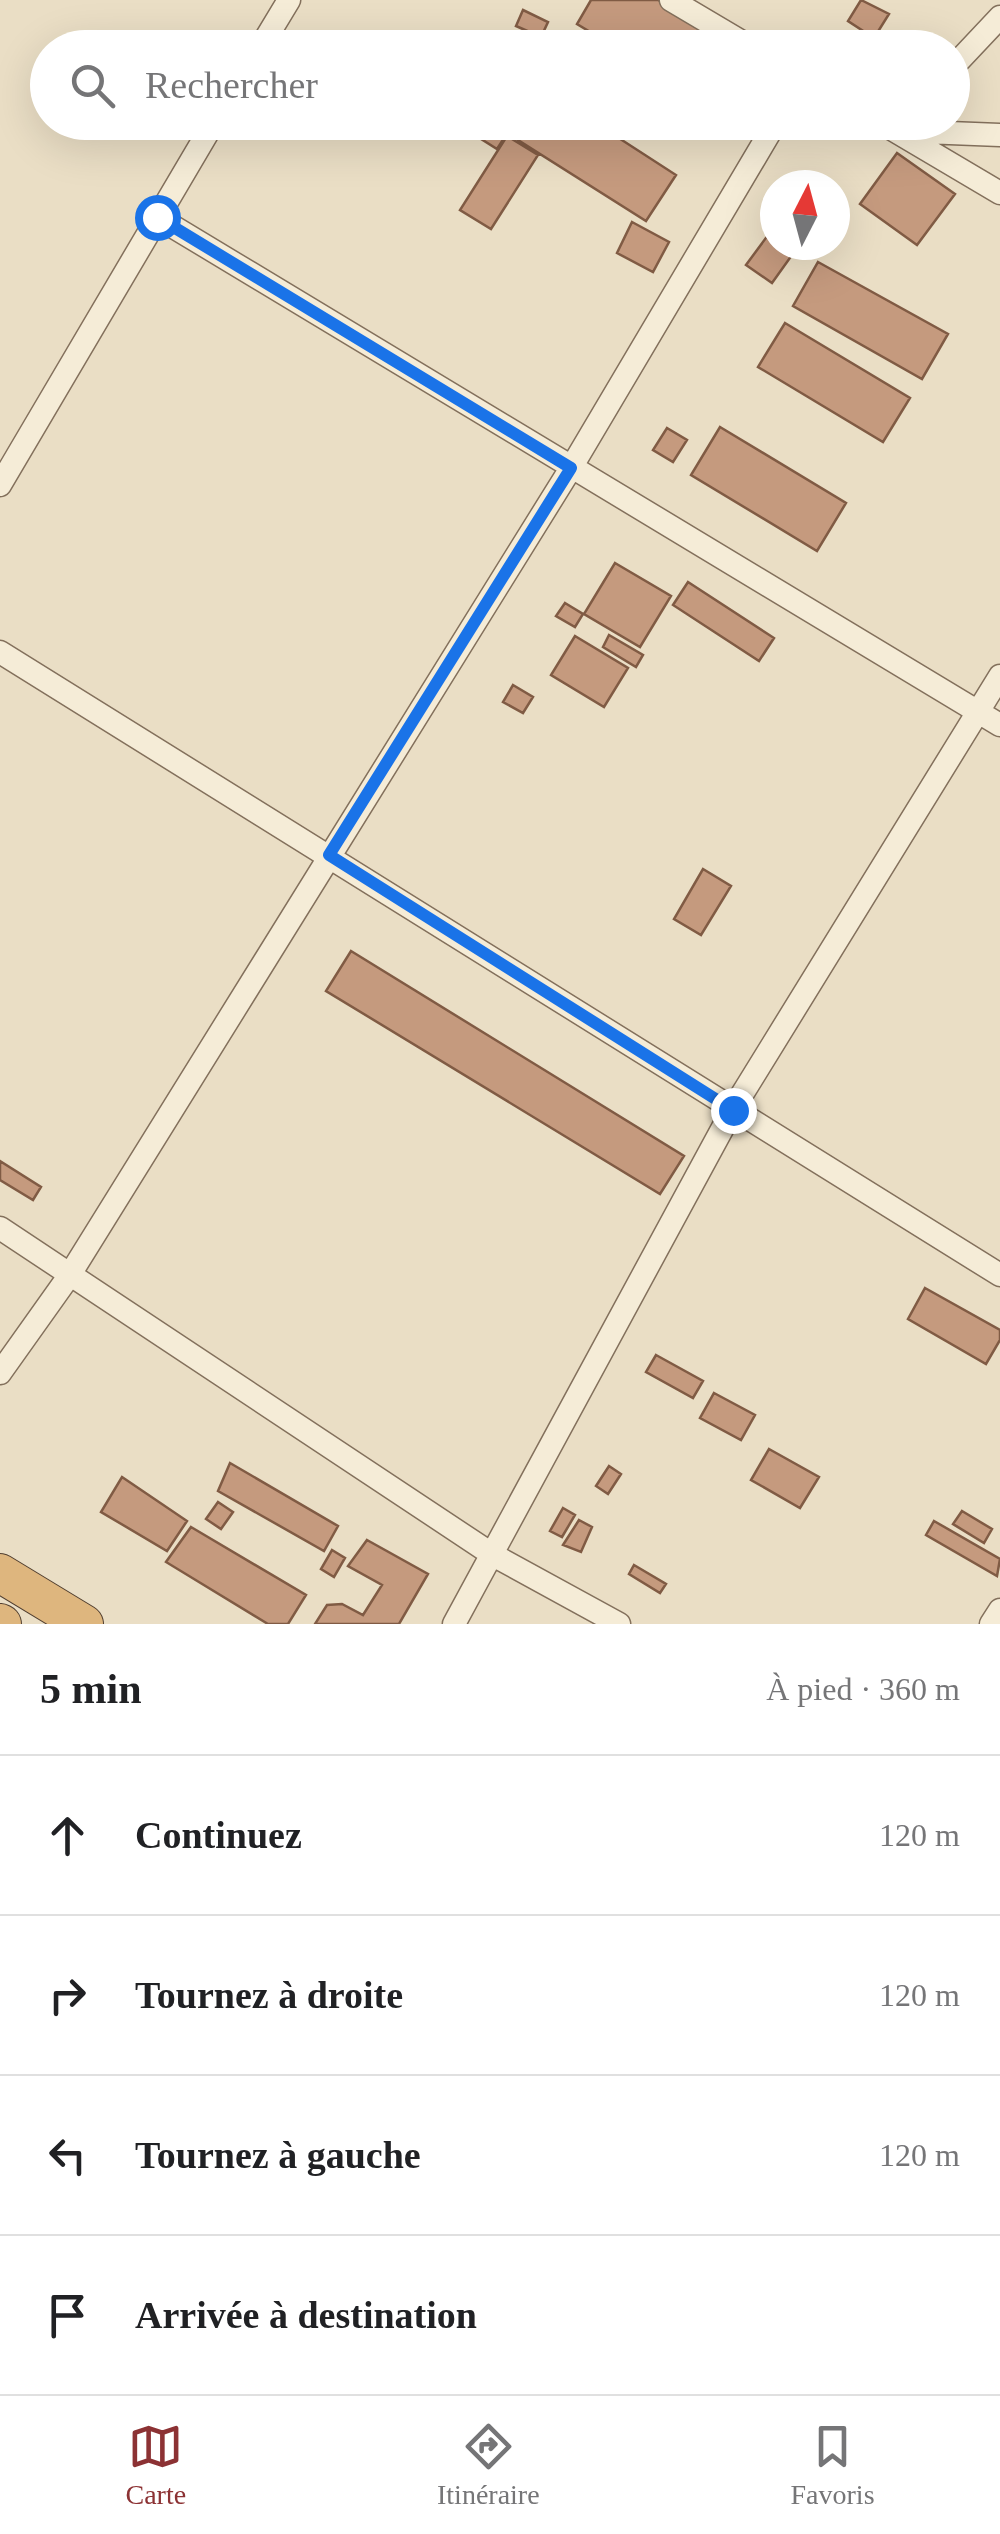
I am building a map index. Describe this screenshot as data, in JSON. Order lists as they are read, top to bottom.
{
  "north": "top",
  "page": {
    "search": "Rechercher",
    "heading": ["5 min", "À pied · 360 m"],
    "list": [
      ["Continuez", "120 m"],
      ["Tournez à droite", "120 m"],
      ["Tournez à gauche", "120 m"],
      "Arrivée à destination"
    ],
    "nav": ["Carte", "Itinéraire", "Favoris"]
  }
}
